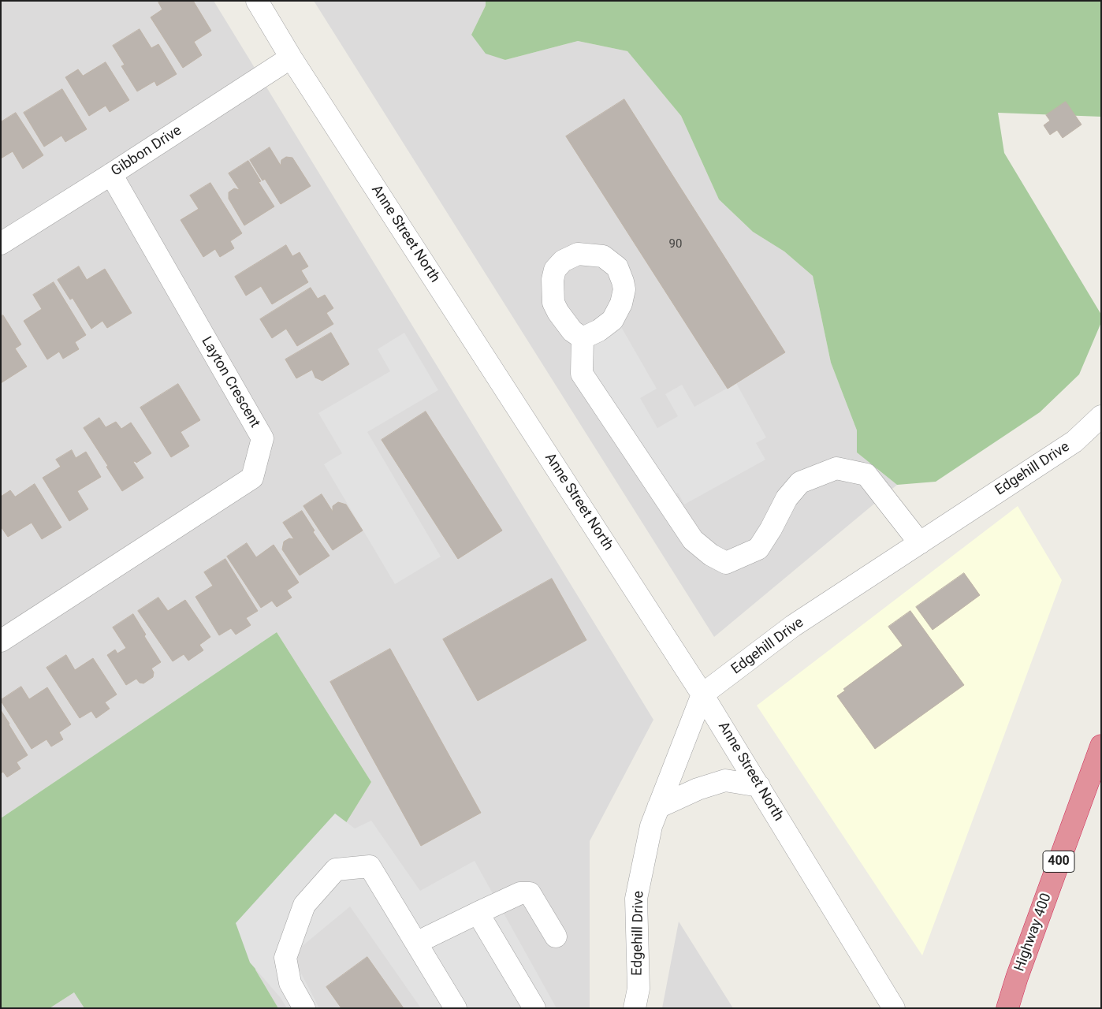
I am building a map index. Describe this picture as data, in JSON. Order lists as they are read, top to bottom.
{
  "streets": {
    "highway": ["400", "Highway 400"],
    "street": [
      "Gibbon Drive",
      "Anne Street North",
      "Layton Crescent",
      "Edgehill Drive"
    ]
  },
  "crossings": [
    ["Gibbon Drive", "Anne Street North"],
    ["Gibbon Drive", "Layton Crescent"],
    ["Anne Street North", "Edgehill Drive"]
  ],
  "house_numbers": ["90"]
}
